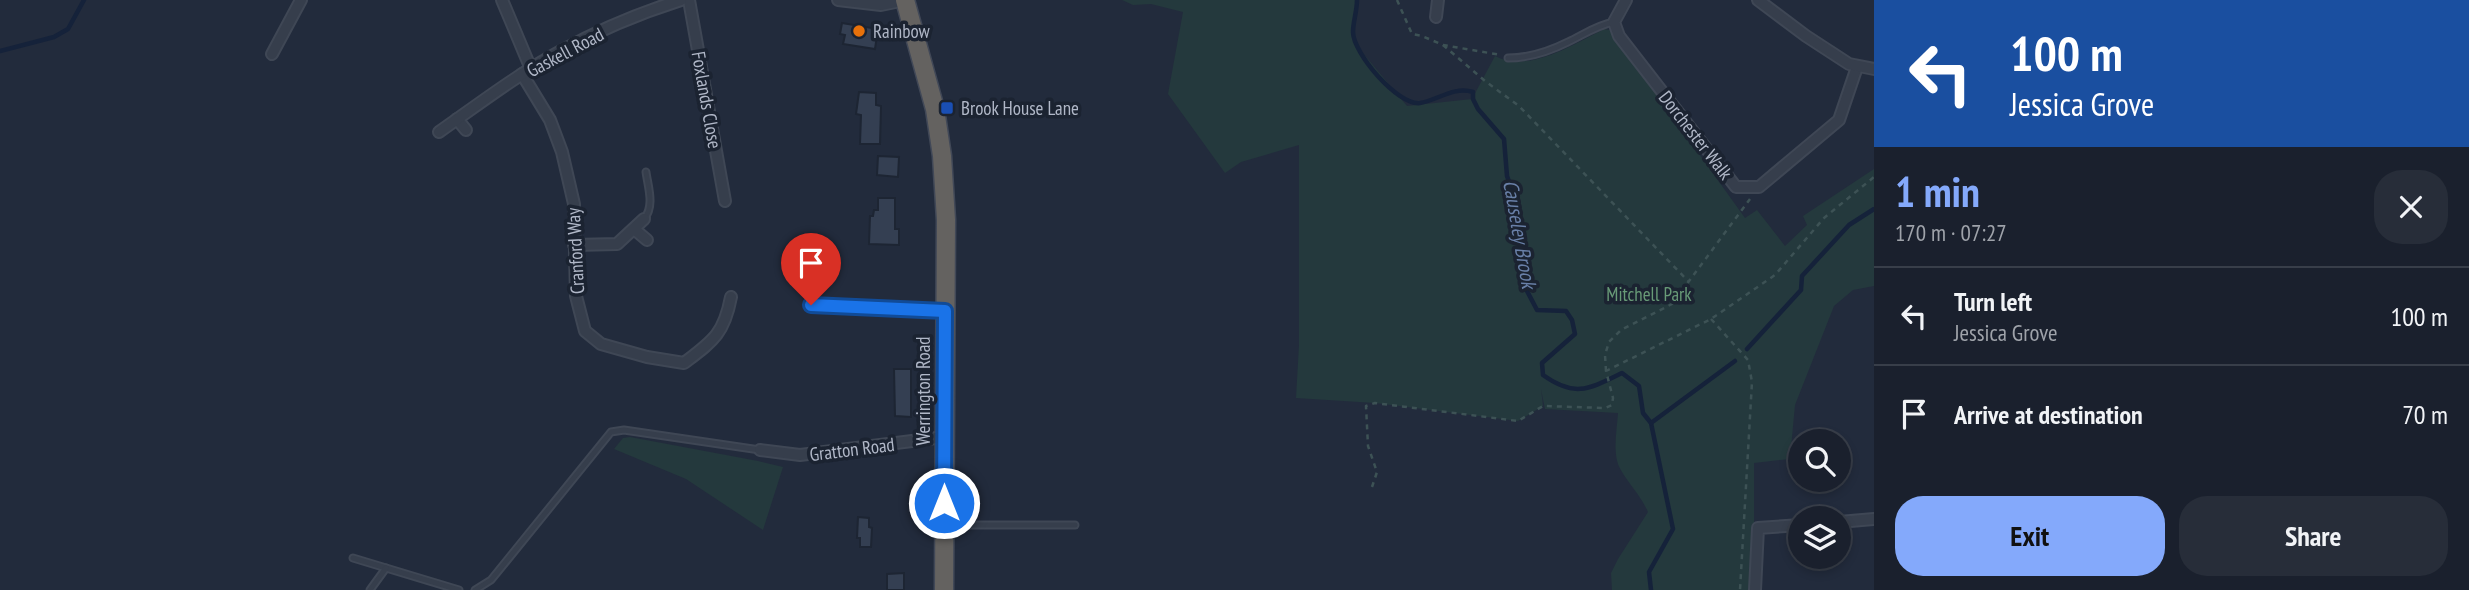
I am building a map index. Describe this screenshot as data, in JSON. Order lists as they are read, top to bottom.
{
  "streets": {
    "highway": ["Werrington Road"],
    "street": [
      "Gaskell Road",
      "Foxlands Close",
      "Dorchester Walk",
      "Cranford Way",
      "Gratton Road"
    ]
  },
  "crossings": [
    ["Gaskell Road", "Cranford Way"],
    ["Werrington Road", "Gratton Road"]
  ],
  "water": ["Causeley Brook"],
  "parks": ["Mitchell Park"],
  "places": {
    "other": ["Rainbow"],
    "transit": ["Brook House Lane"]
  },
  "page": {
    "turn": ["100 m", "Jessica Grove"],
    "heading": ["1 min", "170 m · 07:27"],
    "list": [
      {
        "name": "Turn left",
        "note": "Jessica Grove",
        "value": "100 m"
      },
      {
        "name": "Arrive at destination",
        "value": "70 m"
      }
    ],
    "buttons": ["Exit", "Share"]
  }
}
